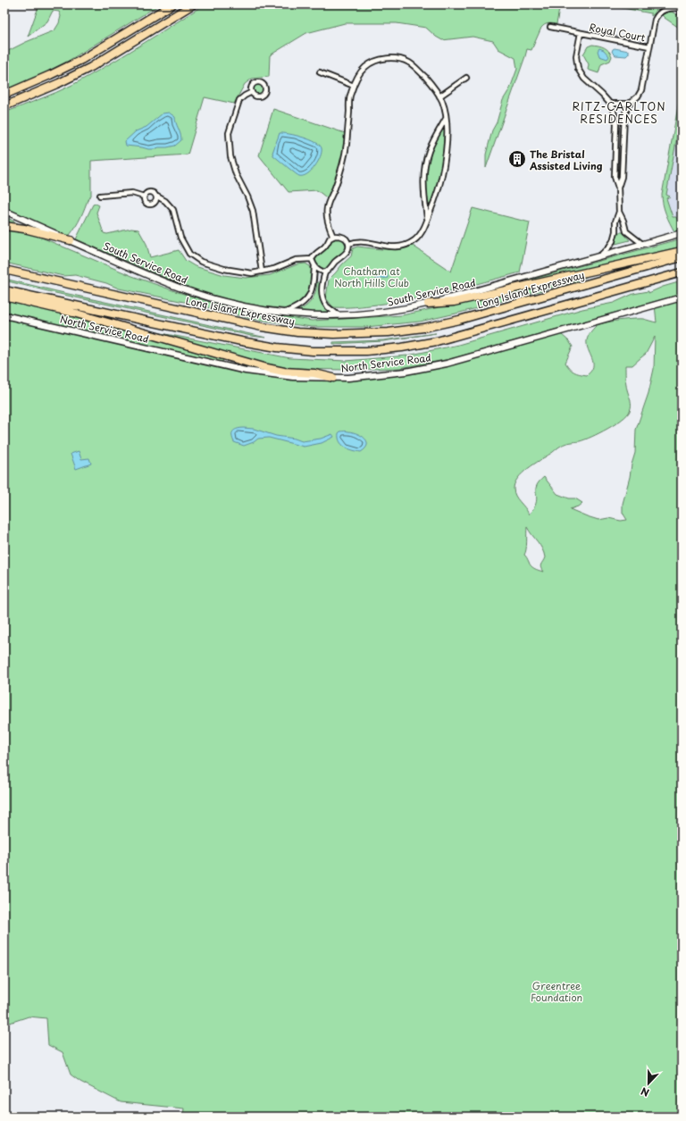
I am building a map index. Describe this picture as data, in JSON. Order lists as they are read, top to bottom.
{
  "streets": {
    "highway": ["Long Island Expressway"],
    "main road": ["South Service Road", "North Service Road"],
    "street": ["Royal Court"]
  },
  "districts": ["RITZ-CARLTON RESIDENCES"],
  "parks": ["Chatham at North Hills Club", "Greentree Foundation"],
  "places": {
    "building": ["The Bristal Assisted Living"]
  },
  "north": "bottom"
}
